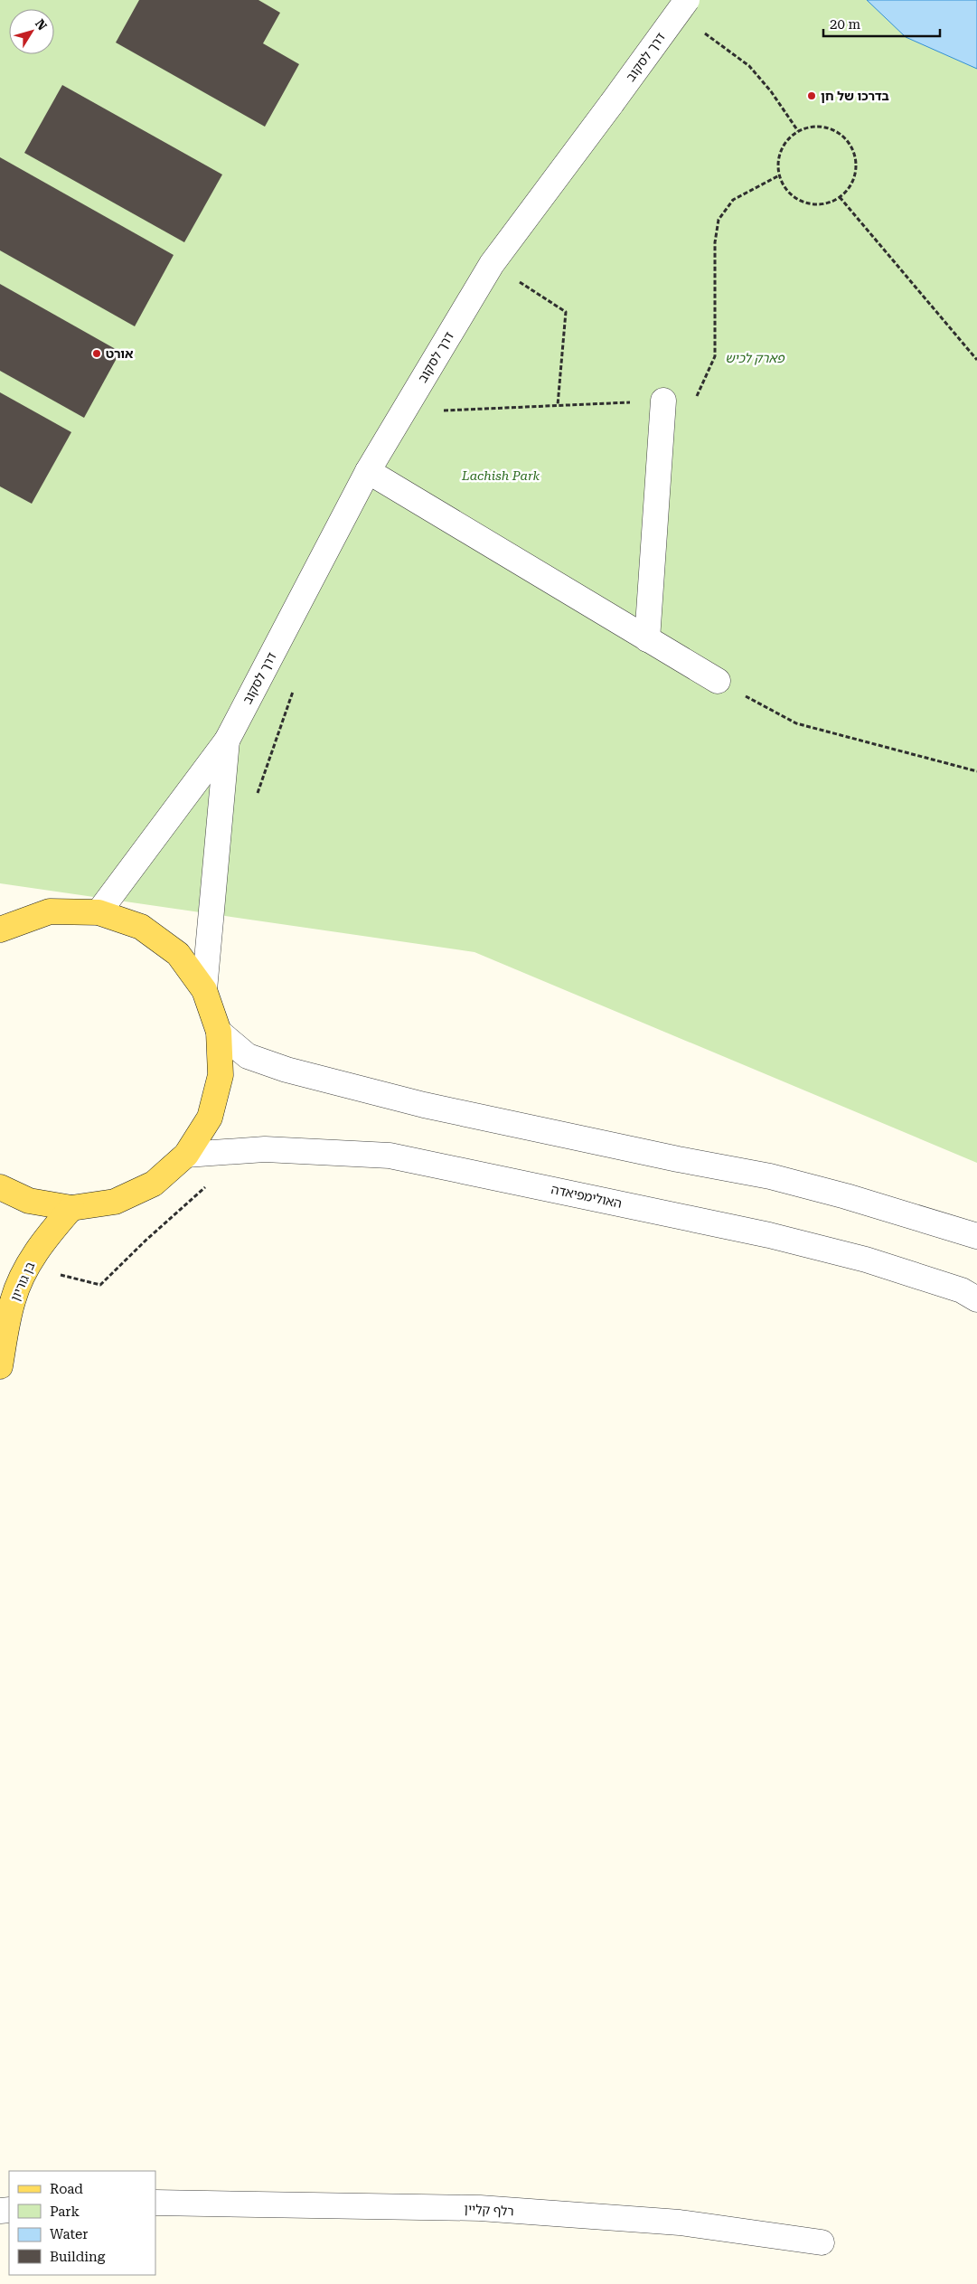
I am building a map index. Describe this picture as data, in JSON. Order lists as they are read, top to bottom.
{
  "streets": {
    "main road": ["בן גוריון"],
    "street": ["דרך לסקוב", "האולימפיאדה", "רלף קליין"]
  },
  "parks": ["פארק לכיש", "Lachish Park"],
  "places": ["בדרכו של חן", "אורט"],
  "legend": [
    "Road",
    "Park",
    "Water",
    "Building"
  ],
  "scale_bar": "20 m",
  "north": "top right"
}
